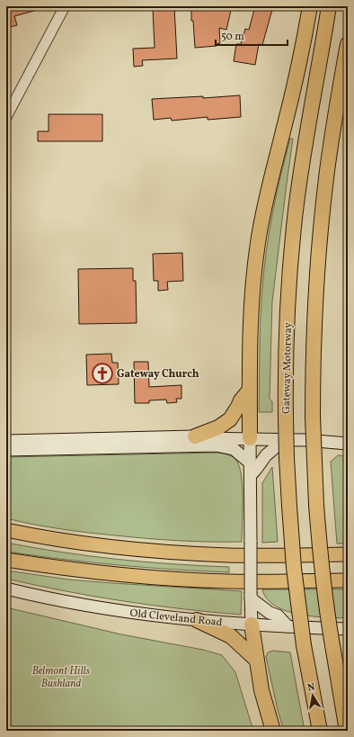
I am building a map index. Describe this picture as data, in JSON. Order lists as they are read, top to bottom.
{
  "streets": {
    "highway": ["Gateway Motorway"],
    "main road": ["Old Cleveland Road"]
  },
  "parks": ["Belmont Hills Bushland"],
  "places": {
    "church": ["Gateway Church"]
  },
  "scale_bar": "50 m",
  "north": "top"
}
